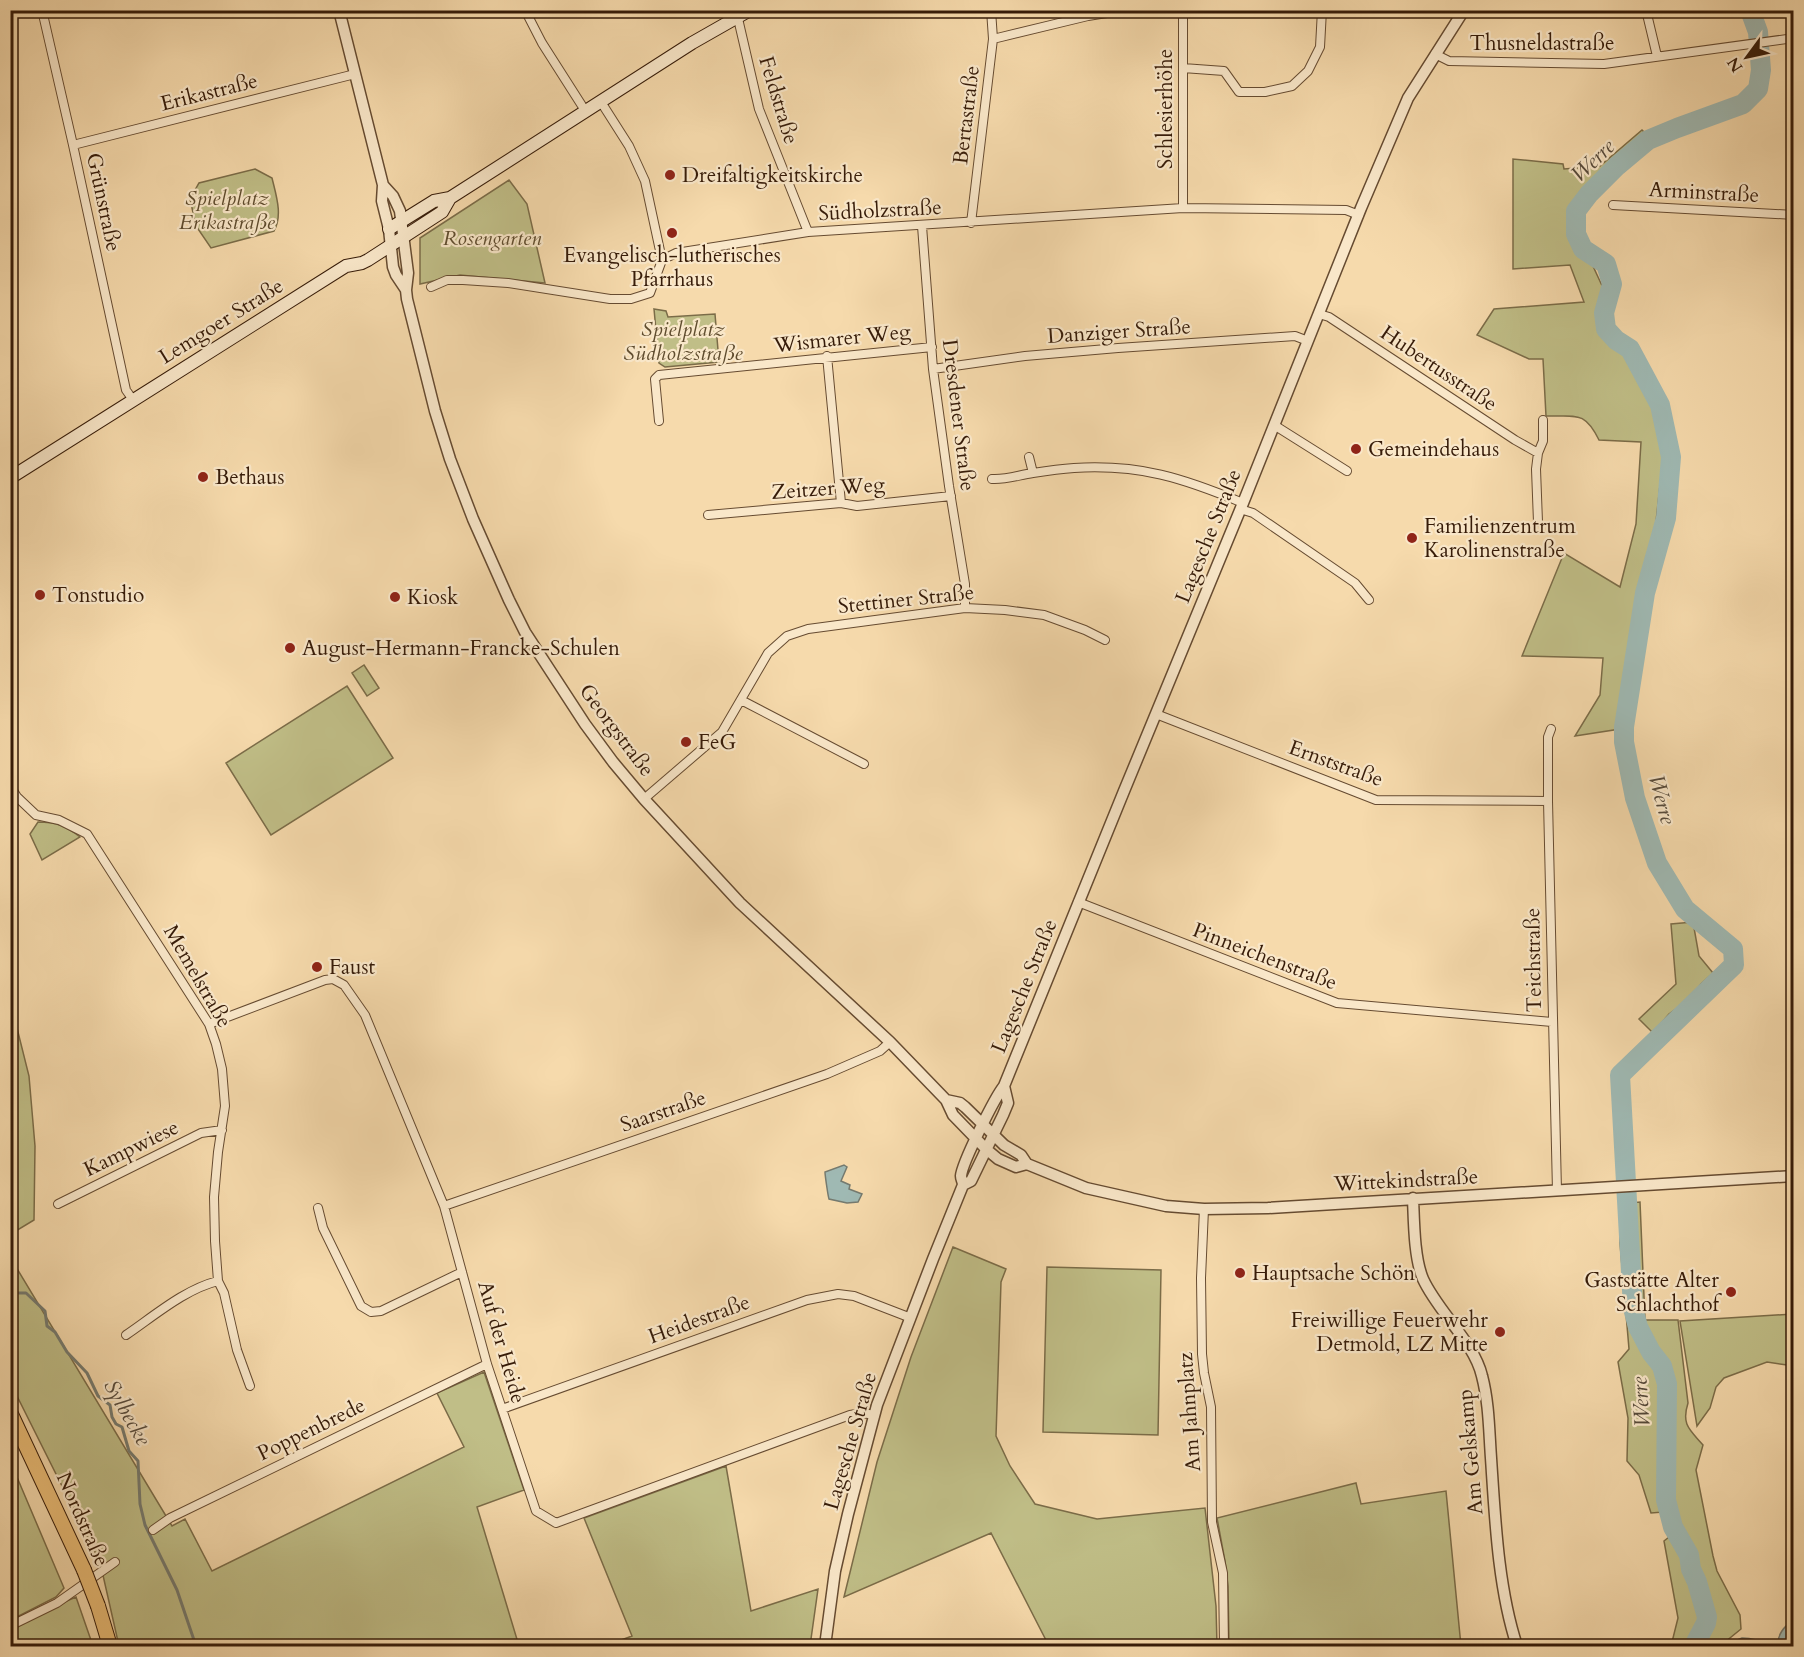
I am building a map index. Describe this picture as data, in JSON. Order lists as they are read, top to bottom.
{
  "streets": {
    "main road": ["Lemgoer Straße", "Nordstraße"],
    "street": [
      "Thusneldastraße",
      "Erikastraße",
      "Feldstraße",
      "Schlesierhöhe",
      "Bertastraße",
      "Arminstraße",
      "Grünstraße",
      "Südholzstraße",
      "Danziger Straße",
      "Wismarer Weg",
      "Hubertusstraße",
      "Dresdener Straße",
      "Zeitzer Weg",
      "Lagesche Straße",
      "Stettiner Straße",
      "Georgstraße",
      "Ernststraße",
      "Pinneichenstraße",
      "Teichstraße",
      "Memelstraße",
      "Saarstraße",
      "Kampwiese",
      "Wittekindstraße",
      "Heidestraße",
      "Auf der Heide",
      "Am Jahnplatz",
      "Poppenbrede",
      "Am Gelskamp"
    ]
  },
  "crossings": [
    ["Thusneldastraße", "Lagesche Straße"],
    ["Erikastraße", "Grünstraße"],
    ["Feldstraße", "Südholzstraße"],
    ["Feldstraße", "Lemgoer Straße"],
    ["Schlesierhöhe", "Südholzstraße"],
    ["Bertastraße", "Südholzstraße"],
    ["Grünstraße", "Lemgoer Straße"],
    ["Südholzstraße", "Dresdener Straße"],
    ["Südholzstraße", "Lagesche Straße"],
    ["Lemgoer Straße", "Georgstraße"],
    ["Danziger Straße", "Dresdener Straße"],
    ["Danziger Straße", "Lagesche Straße"],
    ["Wismarer Weg", "Dresdener Straße"],
    ["Hubertusstraße", "Lagesche Straße"],
    ["Dresdener Straße", "Zeitzer Weg"],
    ["Dresdener Straße", "Stettiner Straße"],
    ["Lagesche Straße", "Georgstraße"],
    ["Lagesche Straße", "Ernststraße"],
    ["Lagesche Straße", "Pinneichenstraße"],
    ["Lagesche Straße", "Wittekindstraße"],
    ["Lagesche Straße", "Heidestraße"],
    ["Lagesche Straße", "Auf der Heide"],
    ["Stettiner Straße", "Georgstraße"],
    ["Georgstraße", "Saarstraße"],
    ["Georgstraße", "Wittekindstraße"],
    ["Ernststraße", "Teichstraße"],
    ["Pinneichenstraße", "Teichstraße"],
    ["Teichstraße", "Wittekindstraße"],
    ["Memelstraße", "Kampwiese"],
    ["Memelstraße", "Auf der Heide"],
    ["Saarstraße", "Auf der Heide"],
    ["Wittekindstraße", "Am Jahnplatz"],
    ["Wittekindstraße", "Am Gelskamp"],
    ["Heidestraße", "Auf der Heide"],
    ["Auf der Heide", "Poppenbrede"]
  ],
  "water": ["Werre", "Sylbecke"],
  "parks": ["Spielplatz Erikastraße", "Rosengarten", "Spielplatz Südholzstraße"],
  "places": [
    "Dreifaltigkeitskirche",
    "Evangelisch-lutherisches Pfarrhaus",
    "Gemeindehaus",
    "Bethaus",
    "Familienzentrum Karolinenstraße",
    "Tonstudio",
    "Kiosk",
    "August-Hermann-Francke-Schulen",
    "FeG",
    "Faust",
    "Hauptsache Schön",
    "Gaststätte Alter Schlachthof",
    "Freiwillige Feuerwehr Detmold, LZ Mitte"
  ],
  "north": "bottom left"
}
